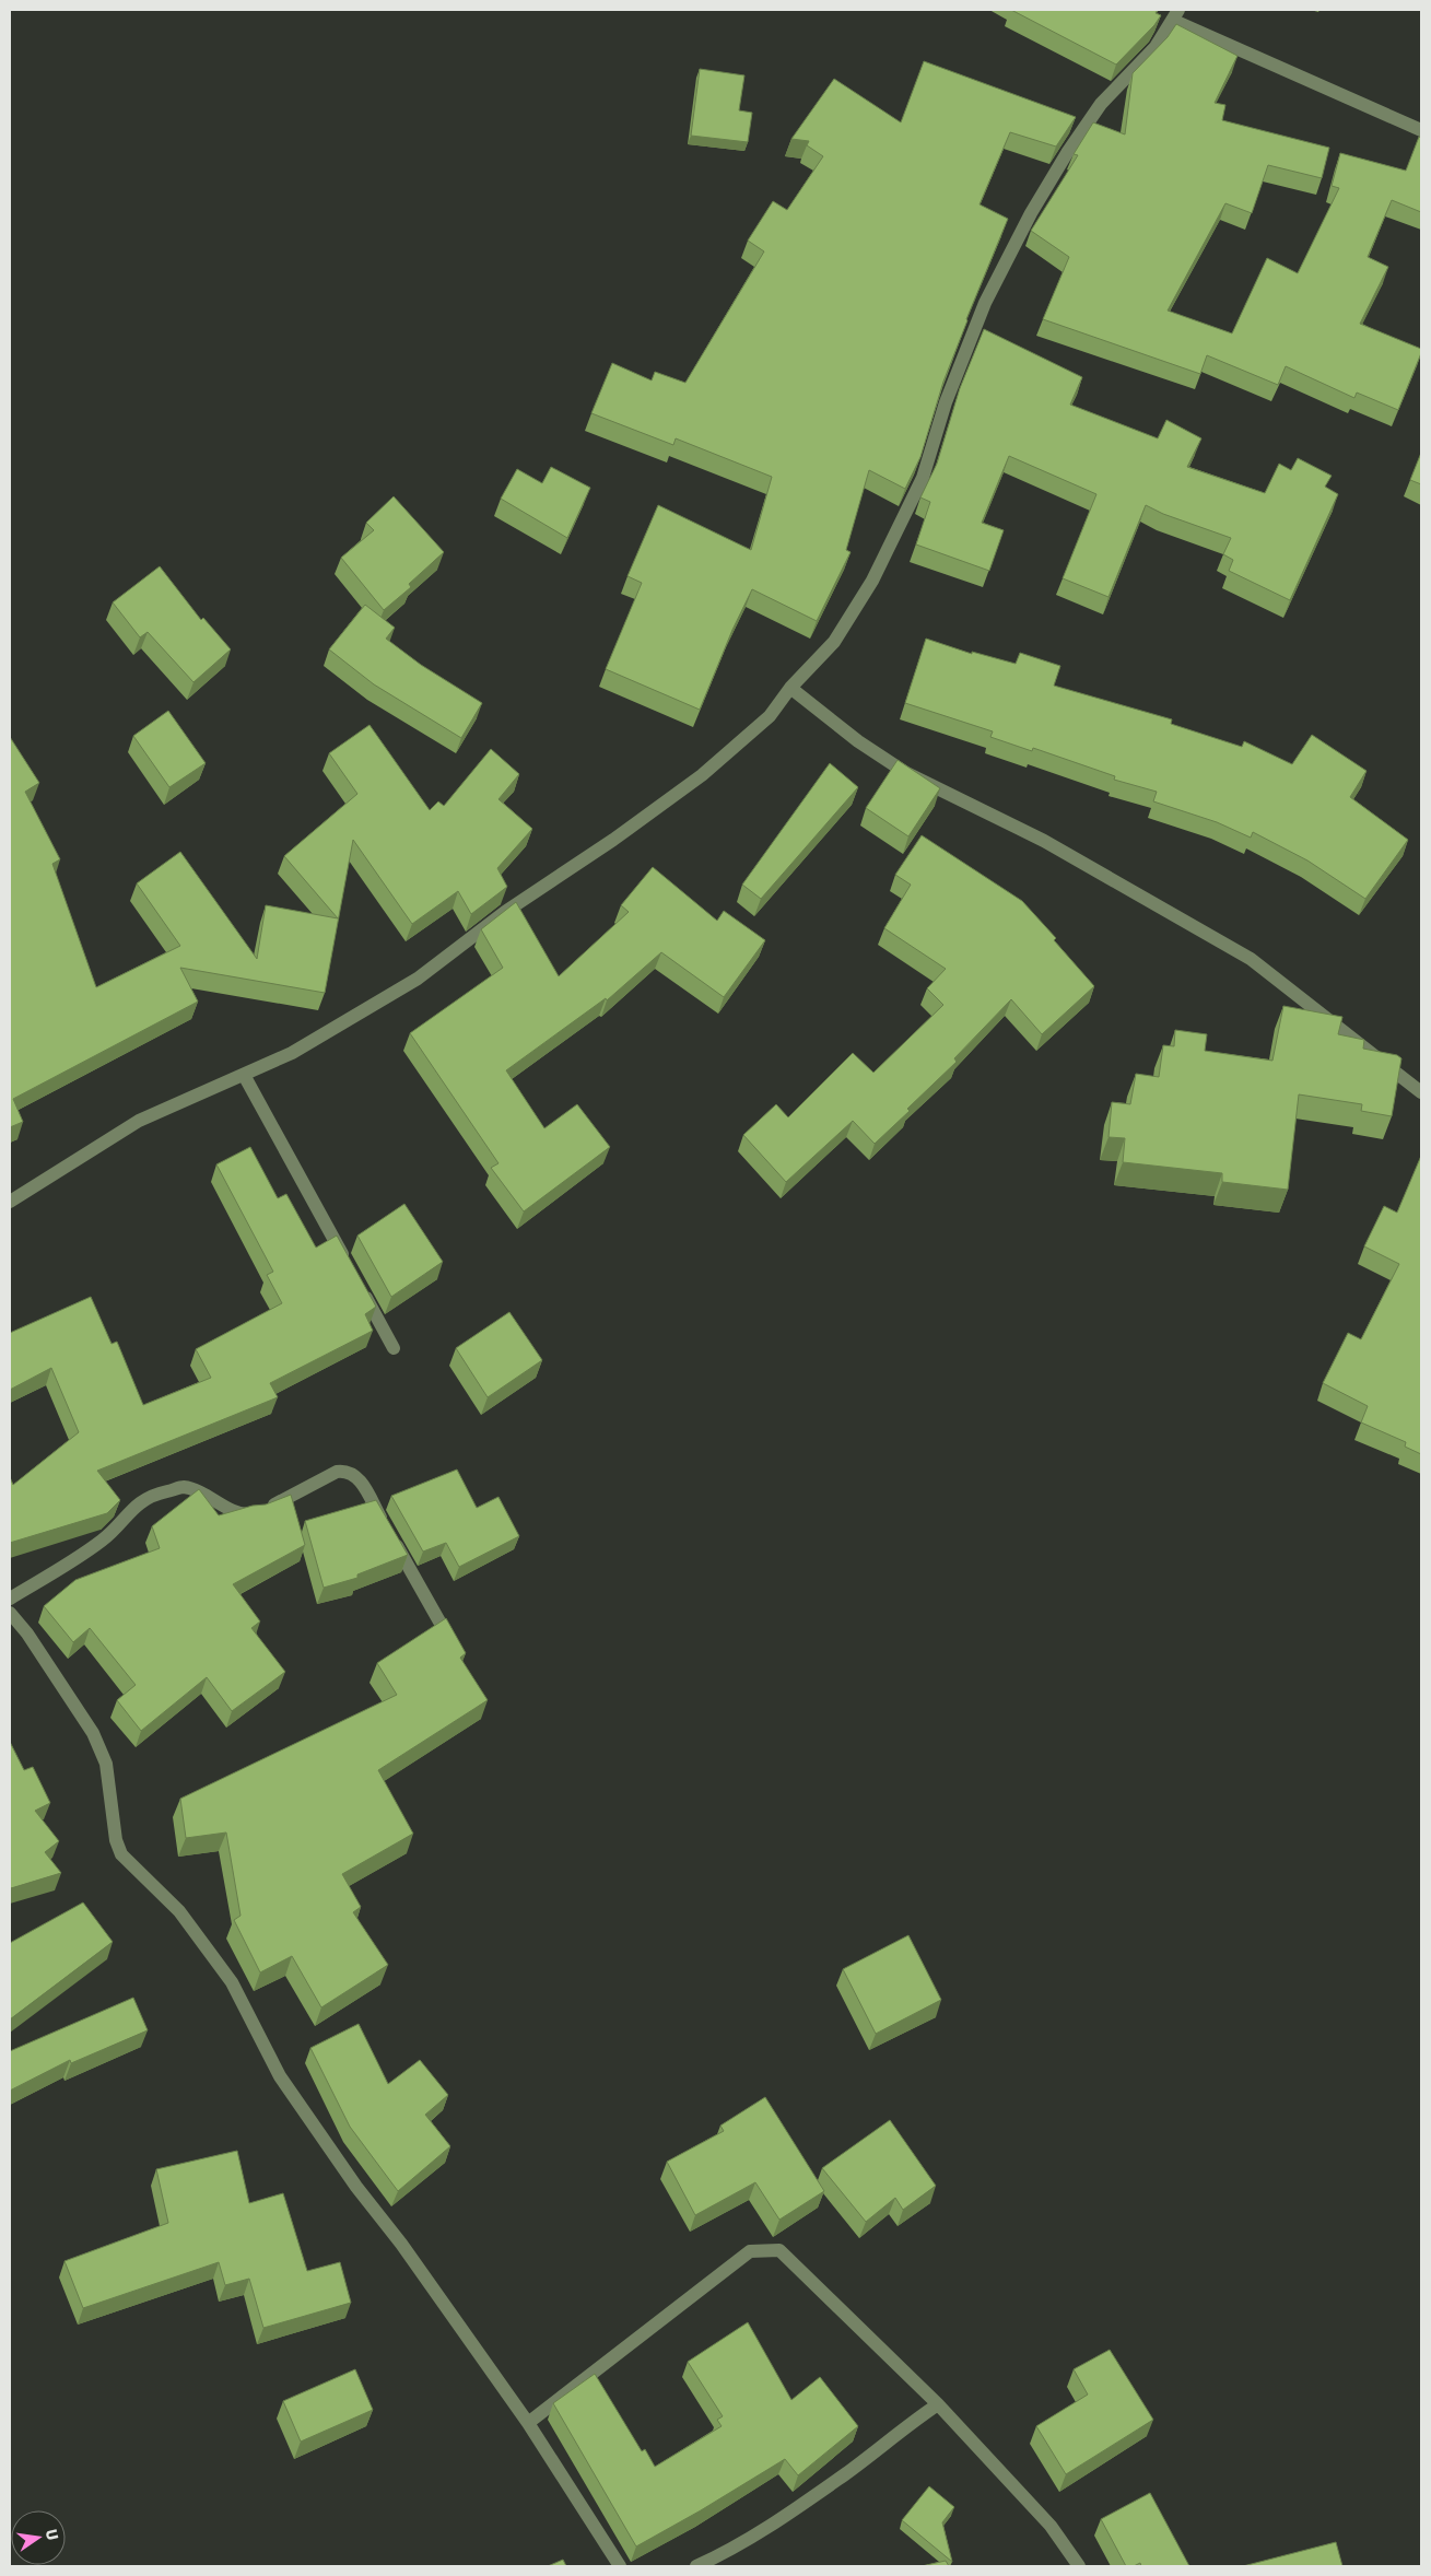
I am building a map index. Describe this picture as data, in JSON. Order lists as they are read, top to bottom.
{
  "north": "right"
}
